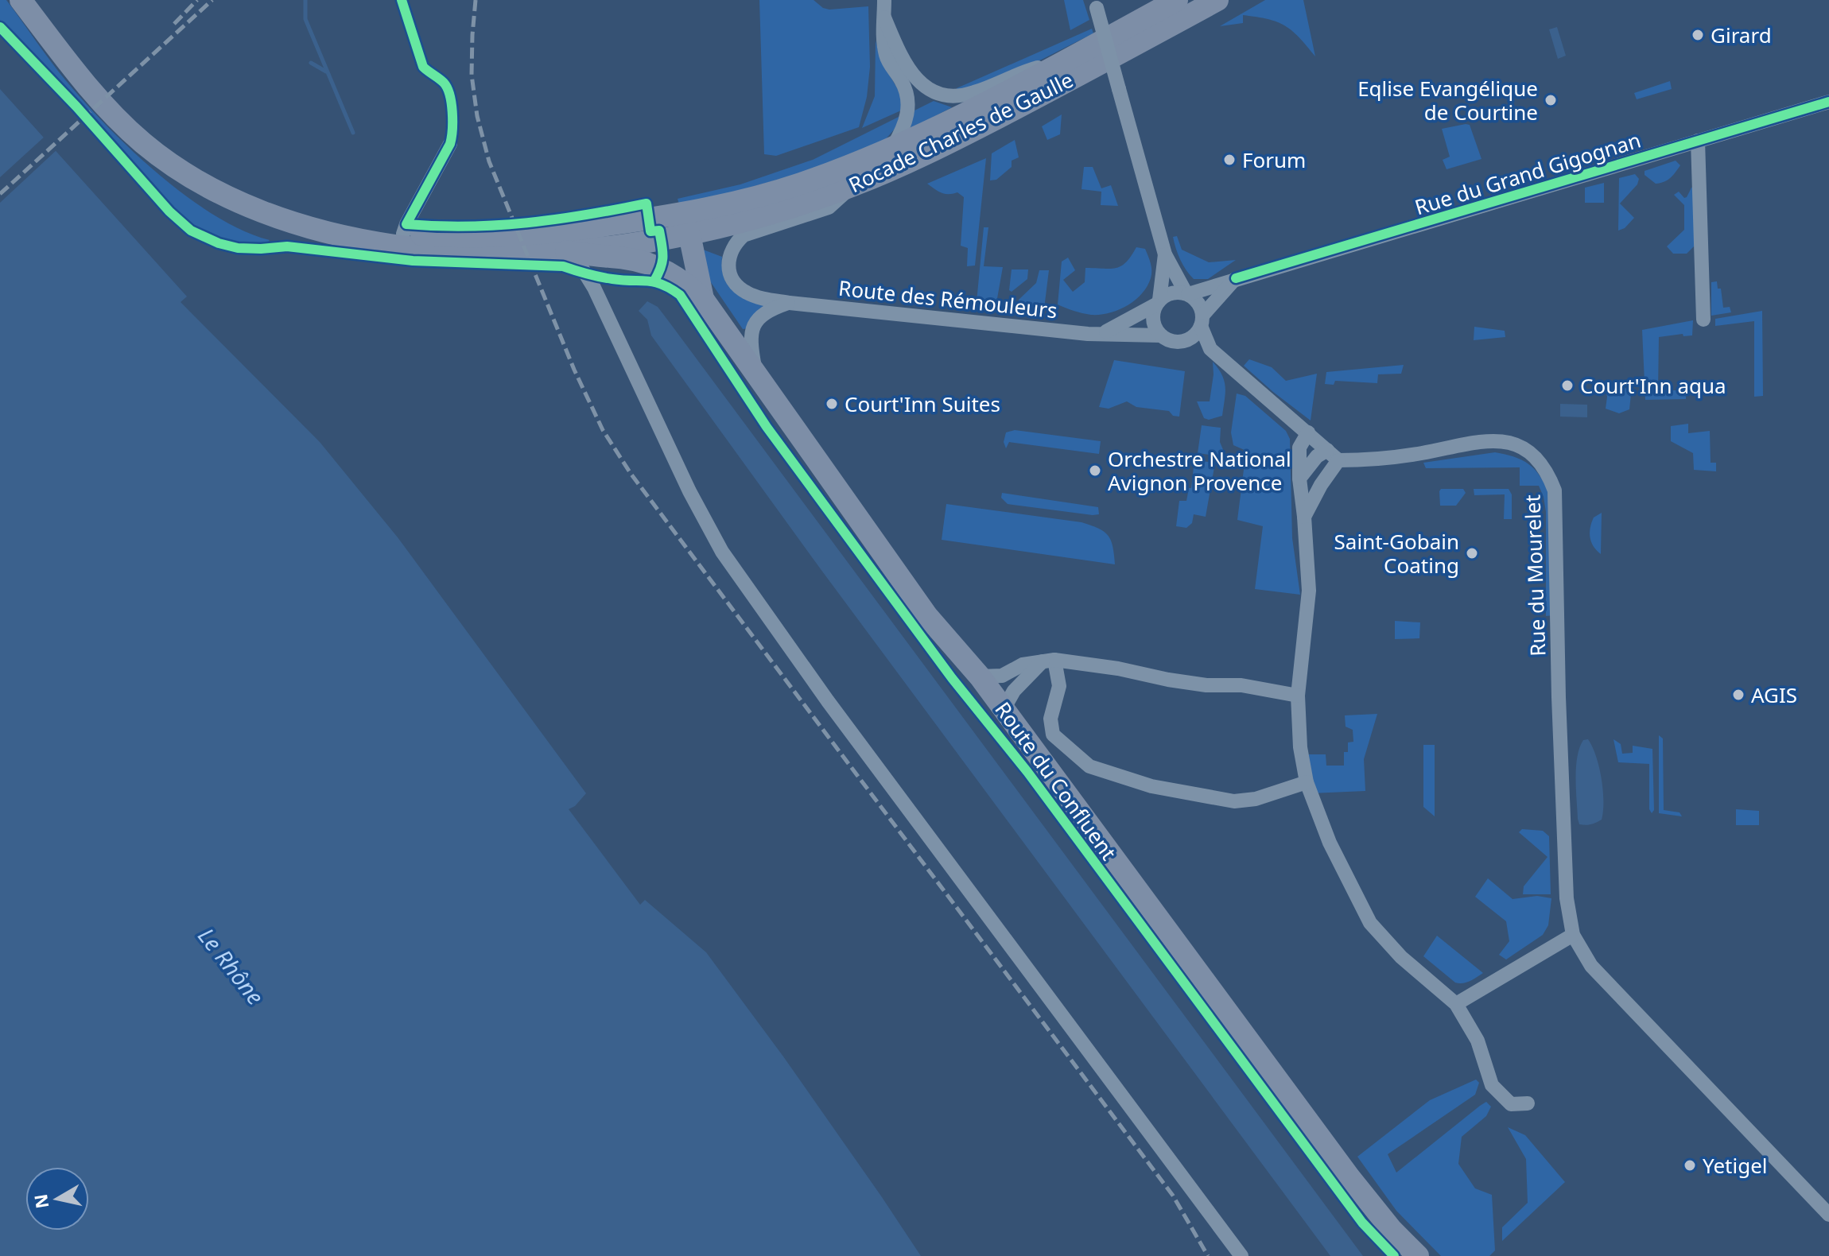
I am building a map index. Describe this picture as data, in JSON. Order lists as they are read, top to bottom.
{
  "streets": {
    "main road": ["Rocade Charles de Gaulle", "Route du Confluent"],
    "street": ["Rue du Grand Gigognan", "Route des Rémouleurs", "Rue du Mourelet"]
  },
  "crossings": [
    ["Rocade Charles de Gaulle", "Route des Rémouleurs"],
    ["Rue du Grand Gigognan", "Route des Rémouleurs"]
  ],
  "water": ["Le Rhône"],
  "places": [
    "Girard",
    "Eqlise Evangélique de Courtine",
    "Forum",
    "Court'Inn aqua",
    "Court'Inn Suites",
    "Orchestre National Avignon Provence",
    "Saint-Gobain Coating",
    "AGIS",
    "Yetigel"
  ],
  "north": "left"
}
